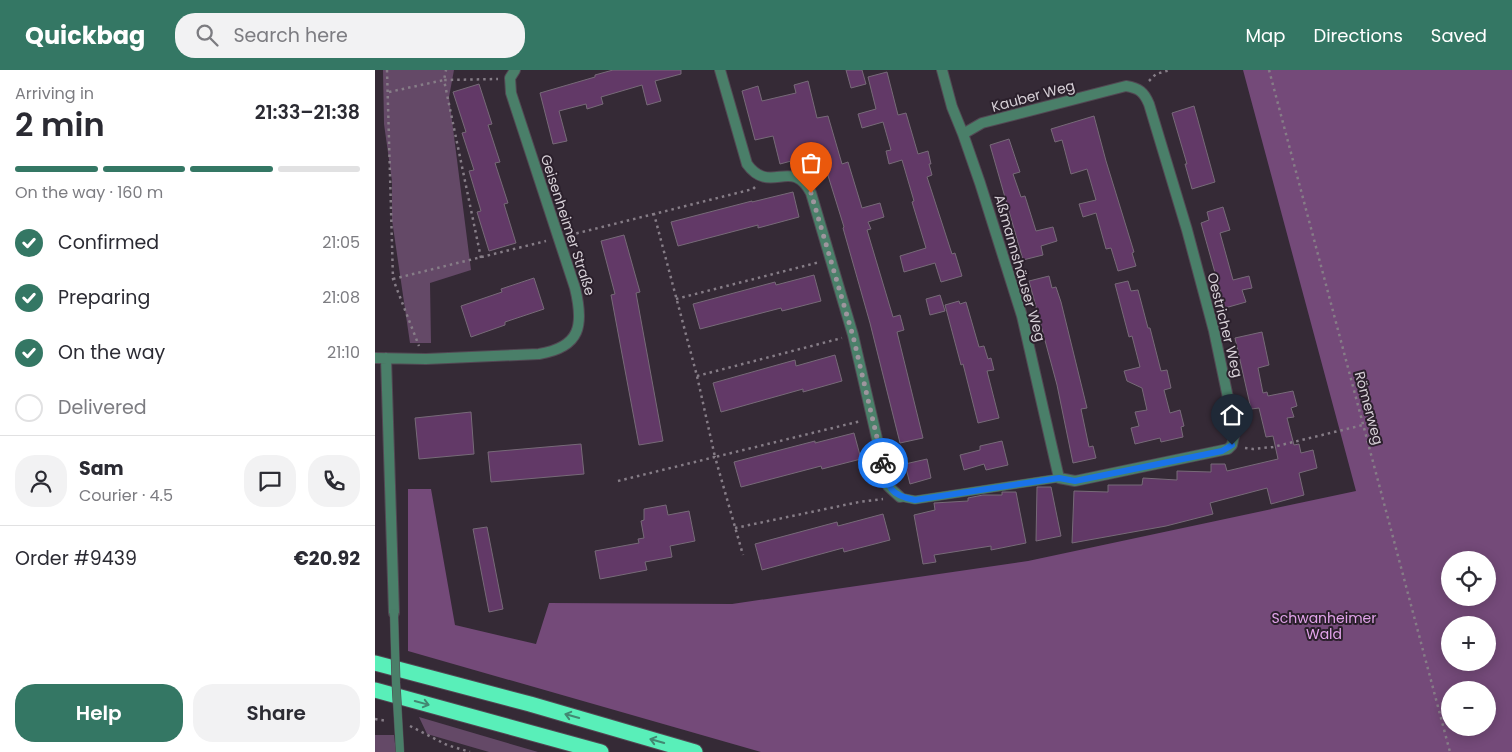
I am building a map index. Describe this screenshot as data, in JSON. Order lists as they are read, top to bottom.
{
  "streets": {
    "street": [
      "Kauber Weg",
      "Geisenheimer Straße",
      "Aßmannshäuser Weg",
      "Oestricher Weg"
    ],
    "path": ["Römerweg"]
  },
  "crossings": [
    ["Kauber Weg", "Aßmannshäuser Weg"],
    ["Kauber Weg", "Oestricher Weg"]
  ],
  "parks": ["Schwanheimer Wald"],
  "page": {
    "header": "Quickbag",
    "search": "Search here",
    "nav": ["Map", "Directions", "Saved"],
    "heading": ["2 min", "Arriving in", "21:33–21:38"],
    "panel": [
      "Sam",
      "Courier · 4.5",
      "Order #9439",
      "€20.92"
    ],
    "bar": "On the way · 160 m",
    "list": [
      ["Confirmed", "21:05"],
      ["Preparing", "21:08"],
      ["On the way", "21:10"],
      "Delivered"
    ],
    "map_buttons": ["+", "−"],
    "buttons": ["Help", "Share"]
  }
}
